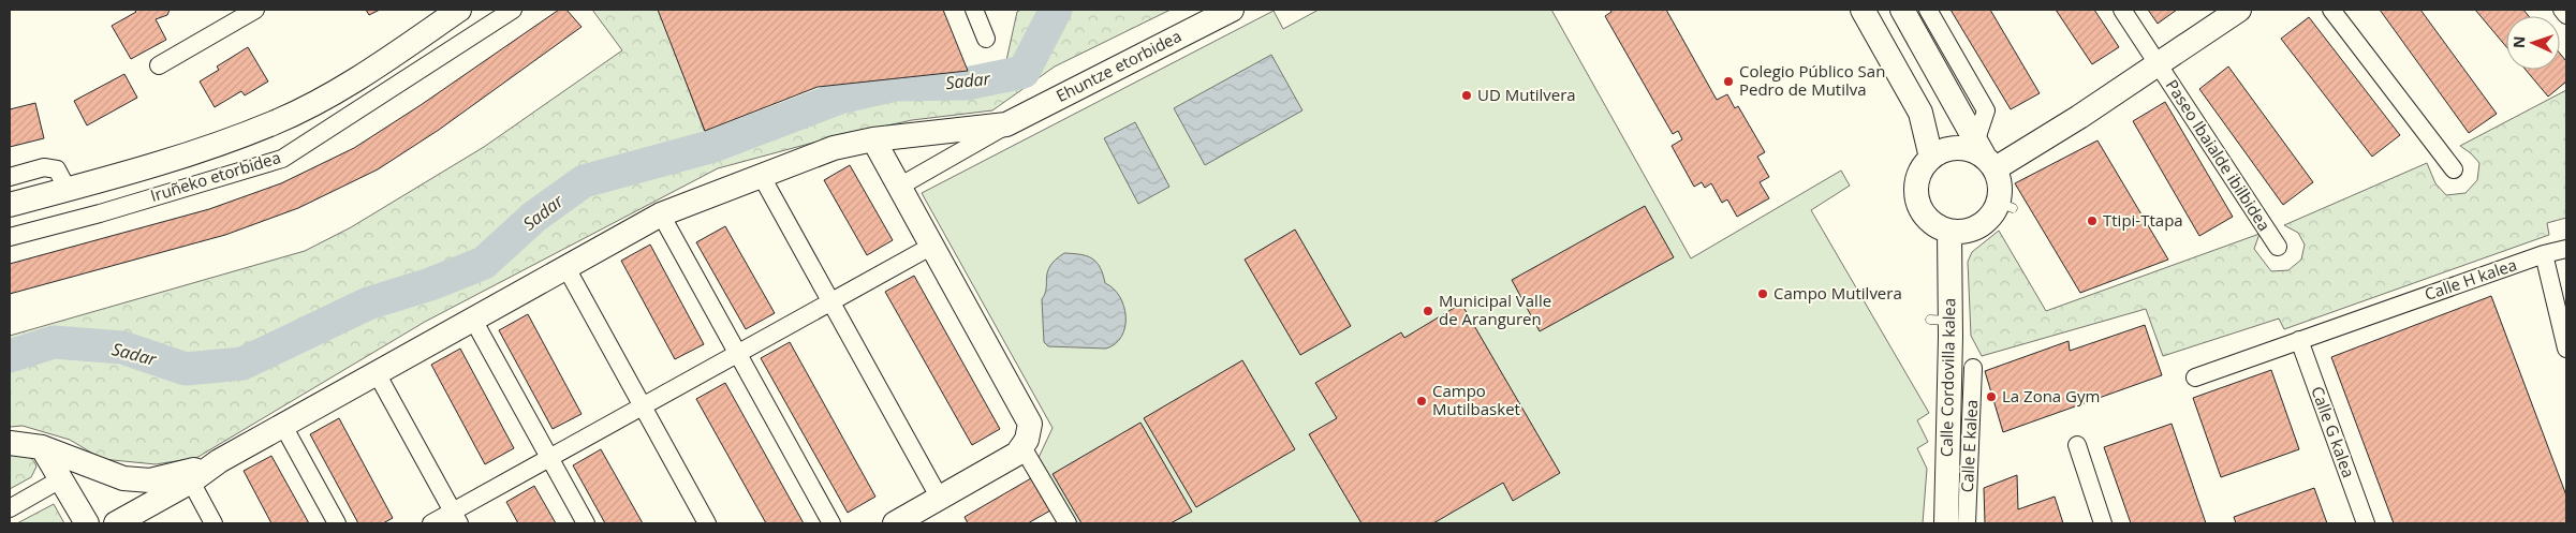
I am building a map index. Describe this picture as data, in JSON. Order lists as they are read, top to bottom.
{
  "streets": {
    "street": [
      "Ehuntze etorbidea",
      "Paseo Ibaialde ibilbidea",
      "Iruñeko etorbidea",
      "Calle H kalea",
      "Calle Cordovilla kalea",
      "Calle G kalea",
      "Calle E kalea"
    ]
  },
  "crossings": [
    ["Paseo Ibaialde ibilbidea", "Calle Cordovilla kalea"],
    ["Calle H kalea", "Calle G kalea"]
  ],
  "water": ["Sadar"],
  "places": [
    "Colegio Público San Pedro de Mutilva",
    "UD Mutilvera",
    "Ttipi-Ttapa",
    "Campo Mutilvera",
    "Municipal Valle de Aranguren",
    "La Zona Gym",
    "Campo Mutilbasket"
  ],
  "north": "left"
}
